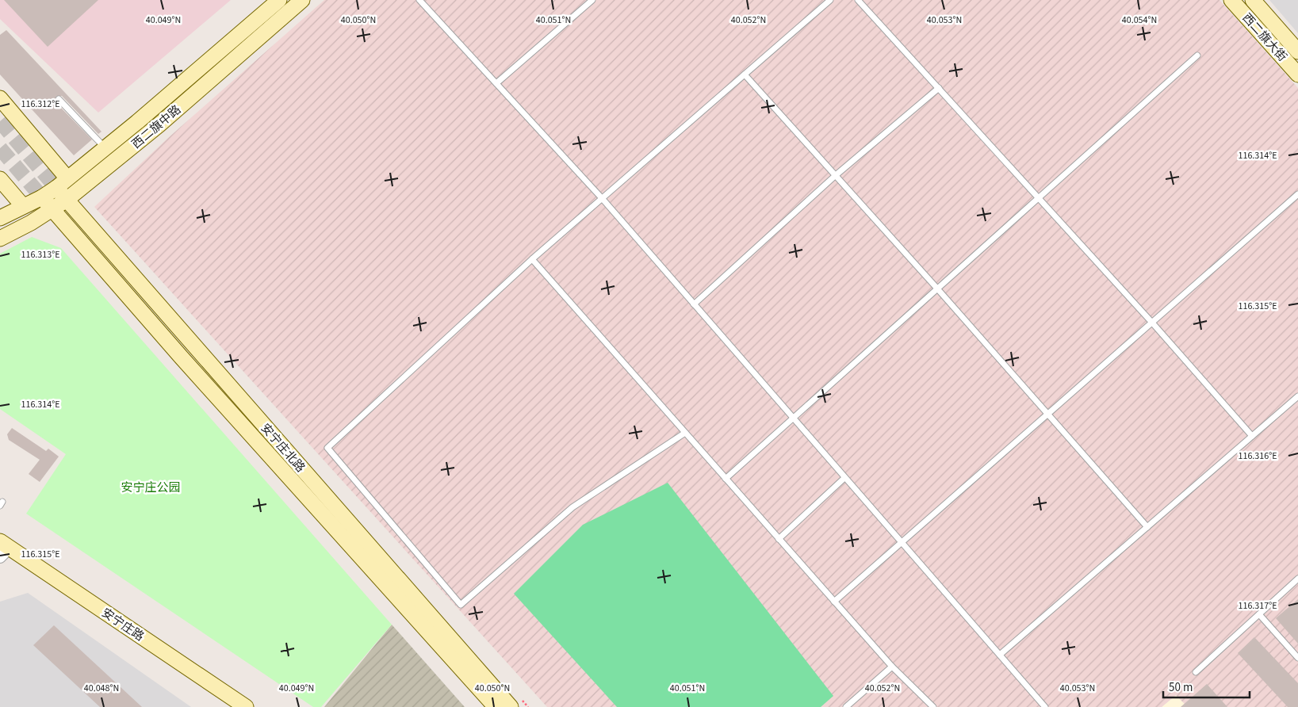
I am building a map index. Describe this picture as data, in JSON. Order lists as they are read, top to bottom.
{
  "streets": {
    "main road": [
      "西二旗大街",
      "西二旗中路",
      "安宁庄北路",
      "安宁庄路"
    ]
  },
  "crossings": [
    ["西二旗中路", "安宁庄北路"]
  ],
  "parks": ["安宁庄公园"],
  "scale_bar": "50 m",
  "coordinates": [
    "40.049°N",
    "40.050°N",
    "40.051°N",
    "40.052°N",
    "40.053°N",
    "40.054°N",
    "116.312°E",
    "116.314°E",
    "116.313°E",
    "116.315°E",
    "116.316°E",
    "116.317°E",
    "40.048°N"
  ]
}
